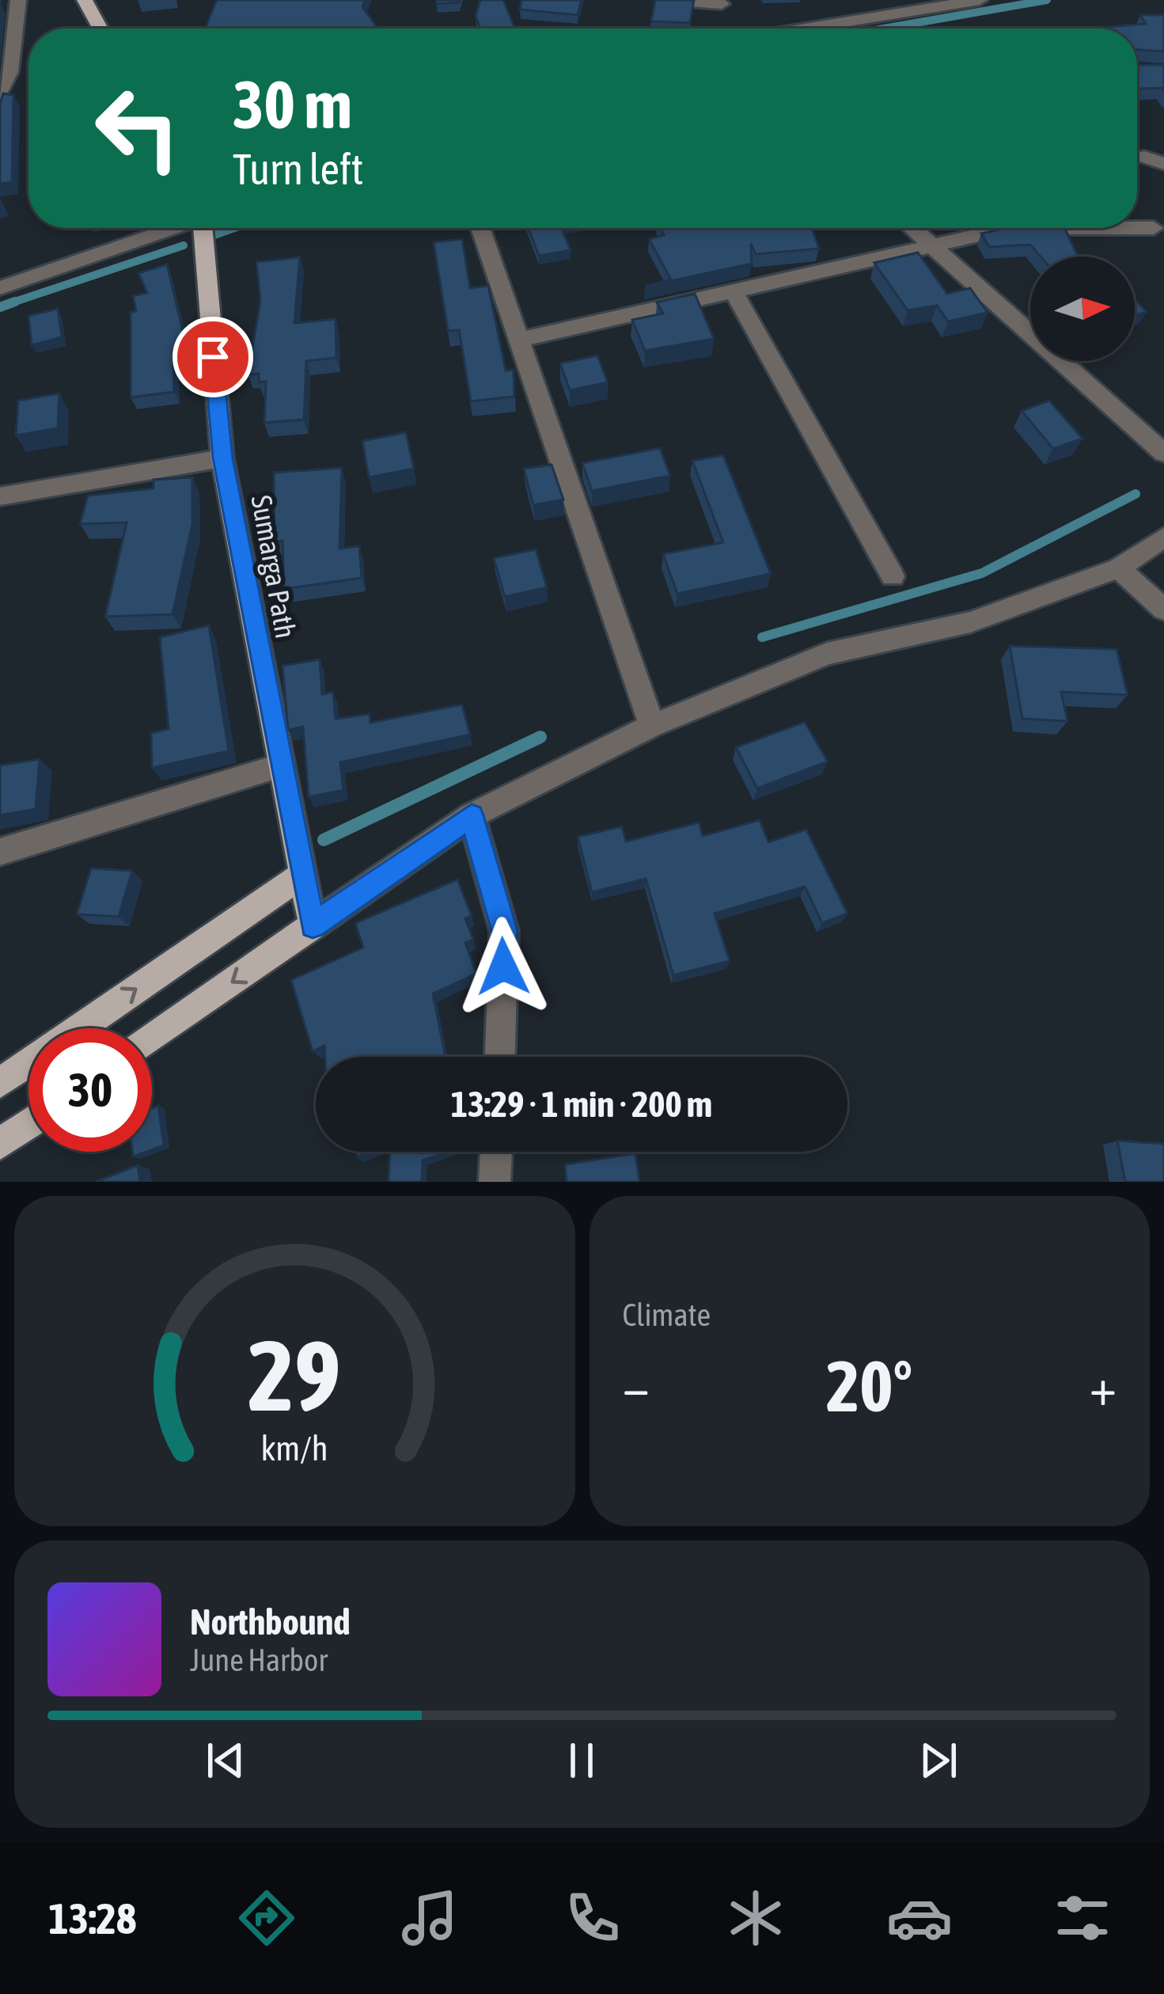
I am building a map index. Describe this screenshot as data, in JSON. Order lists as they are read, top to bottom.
{
  "streets": {
    "main road": ["Sumarga Path"]
  },
  "north": "right",
  "page": {
    "turn": ["30 m", "Turn left"],
    "limit": "30",
    "trip": "13:29 · 1 min · 200 m",
    "tile": "Climate",
    "heat": ["−", "20°", "+"],
    "song": ["Northbound", "June Harbor"],
    "tabs": "13:28",
    "gauge": ["29", "km/h"]
  }
}
